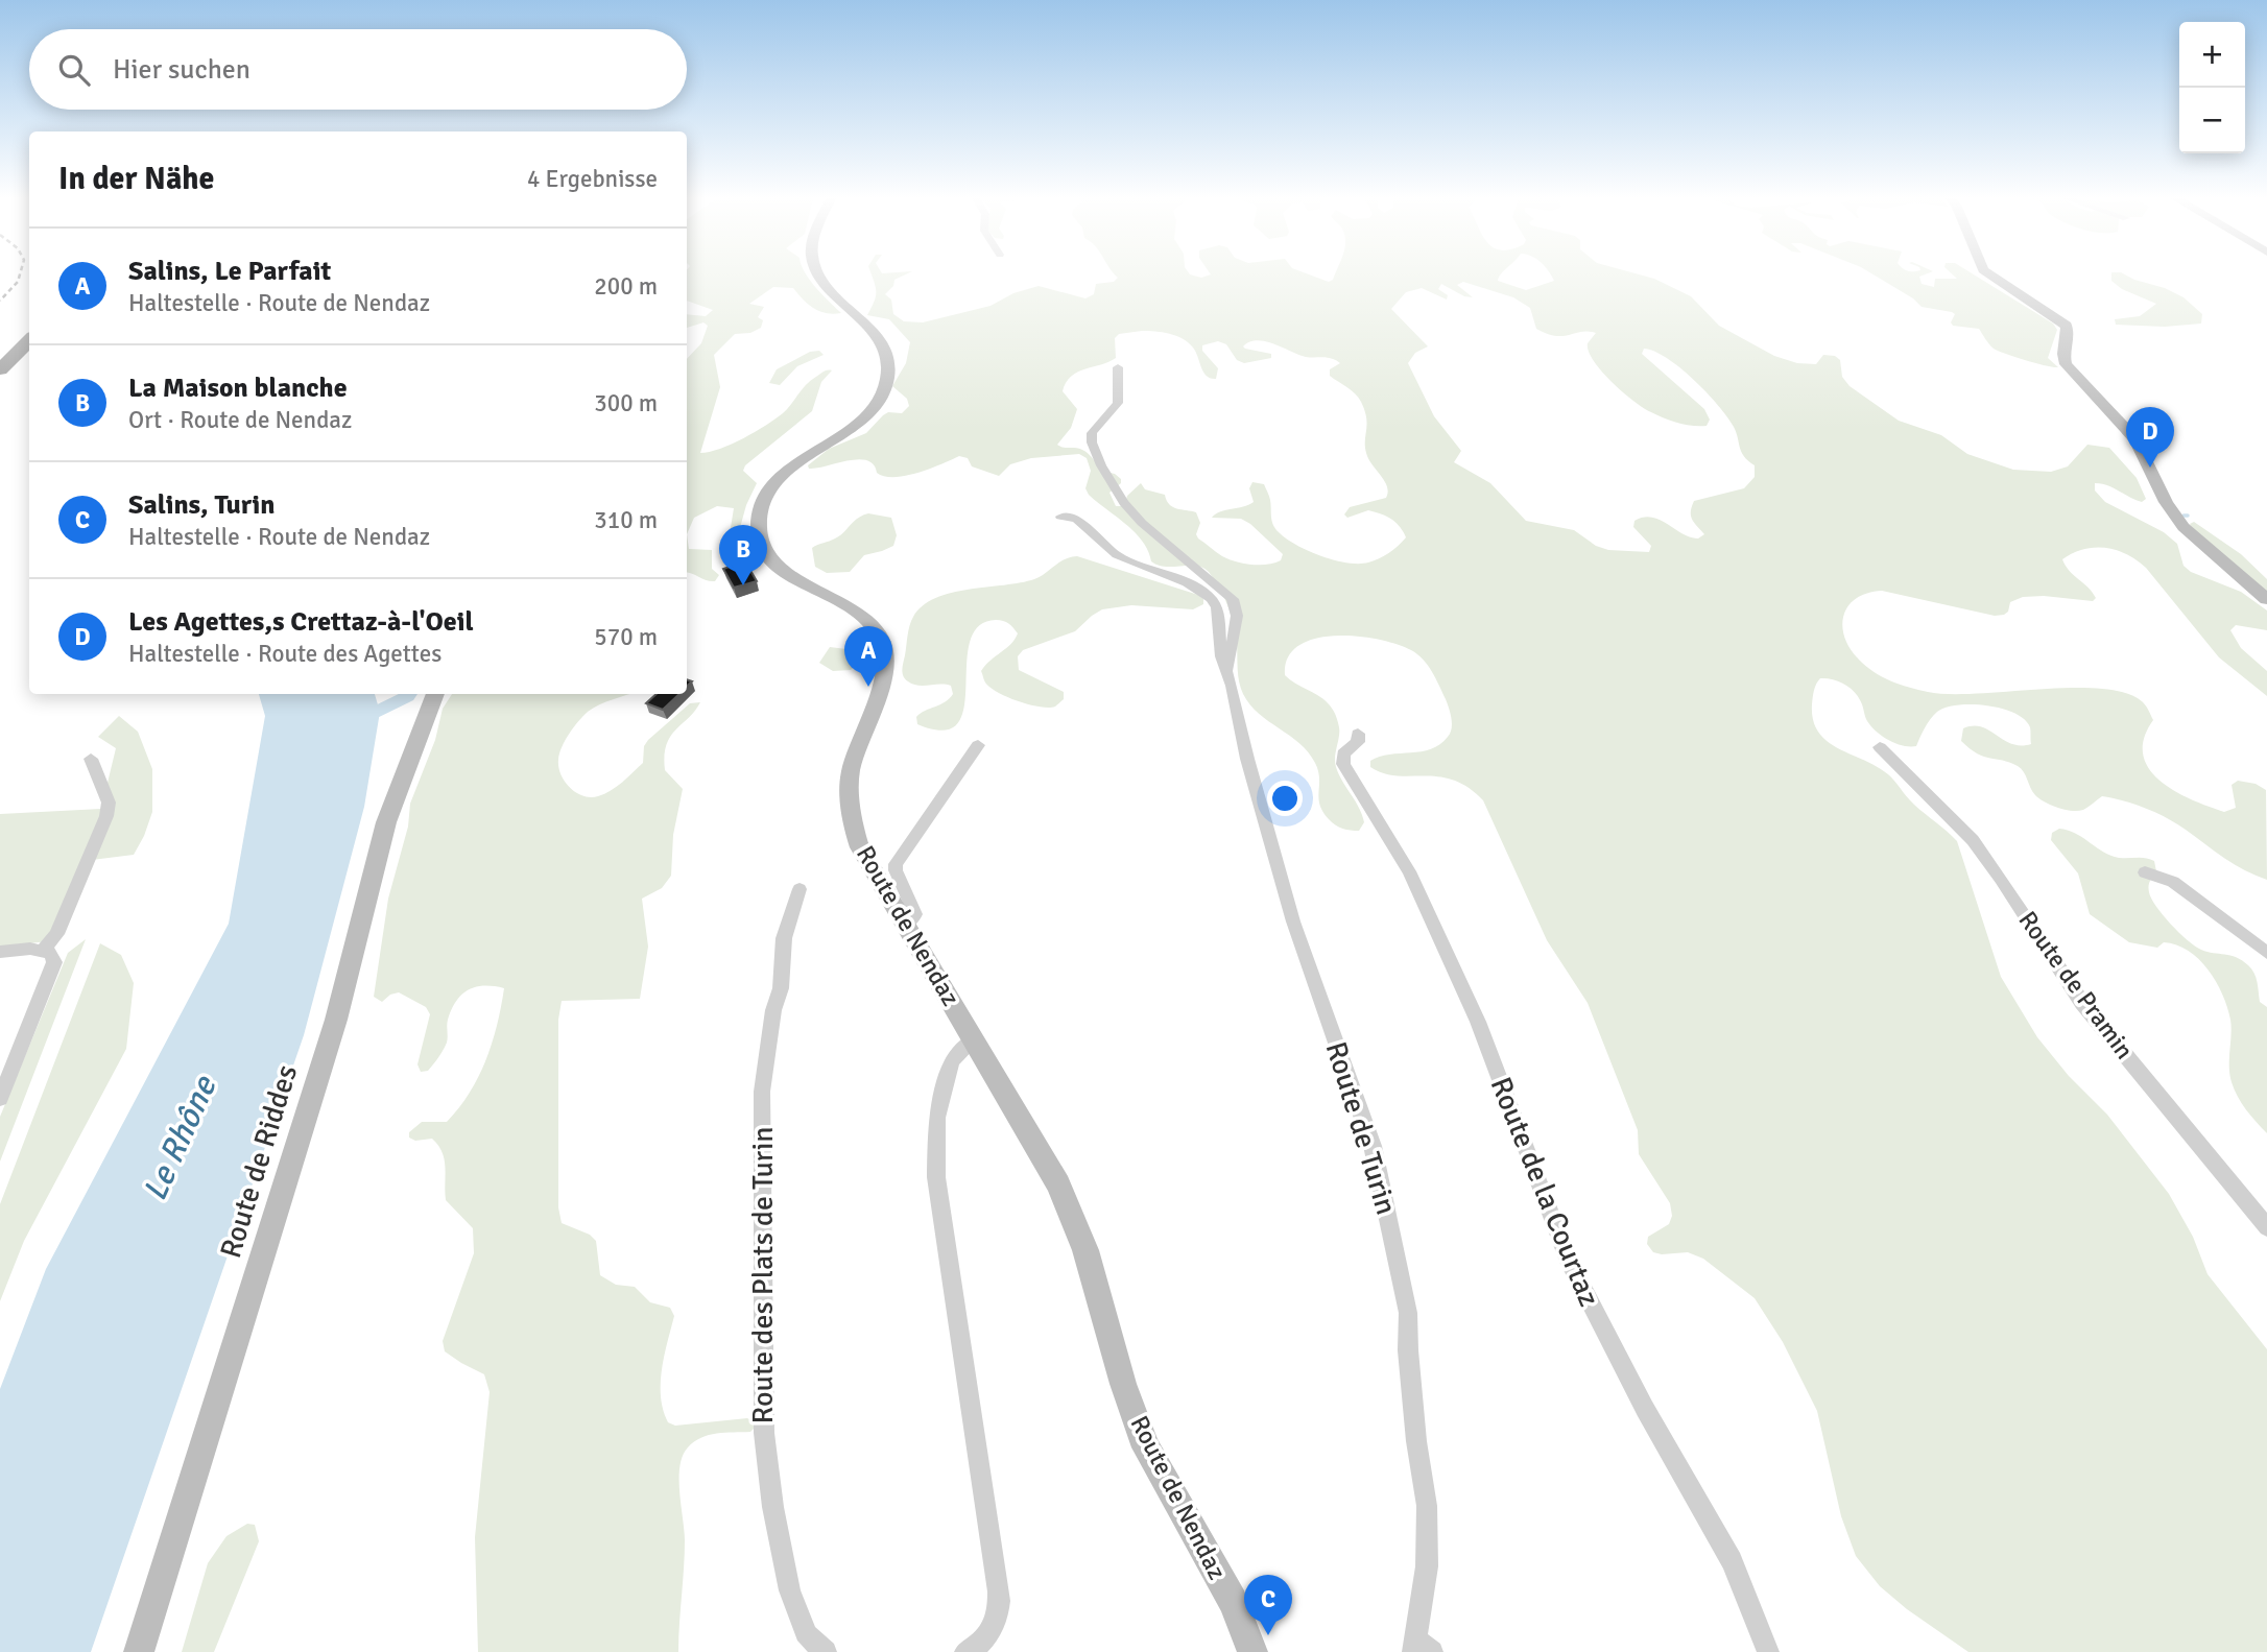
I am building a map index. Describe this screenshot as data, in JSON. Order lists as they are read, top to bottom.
{
  "streets": {
    "main road": ["Route de Nendaz", "Route de Riddes"],
    "street": [
      "Route de Pramin",
      "Route de Turin",
      "Route de la Courtaz",
      "Route des Plats de Turin"
    ]
  },
  "water": ["Le Rhône"],
  "page": {
    "map_buttons": ["+", "−"],
    "search": "Hier suchen",
    "heading": ["In der Nähe", "4 Ergebnisse"],
    "list": [
      {
        "mark": "A",
        "name": "Salins, Le Parfait",
        "note": "Haltestelle · Route de Nendaz",
        "value": "200 m"
      },
      {
        "mark": "B",
        "name": "La Maison blanche",
        "note": "Ort · Route de Nendaz",
        "value": "300 m"
      },
      {
        "mark": "C",
        "name": "Salins, Turin",
        "note": "Haltestelle · Route de Nendaz",
        "value": "310 m"
      },
      {
        "mark": "D",
        "name": "Les Agettes,s Crettaz-à-l'Oeil",
        "note": "Haltestelle · Route des Agettes",
        "value": "570 m"
      }
    ],
    "pins": [
      "D",
      "B",
      "A",
      "C"
    ]
  }
}
